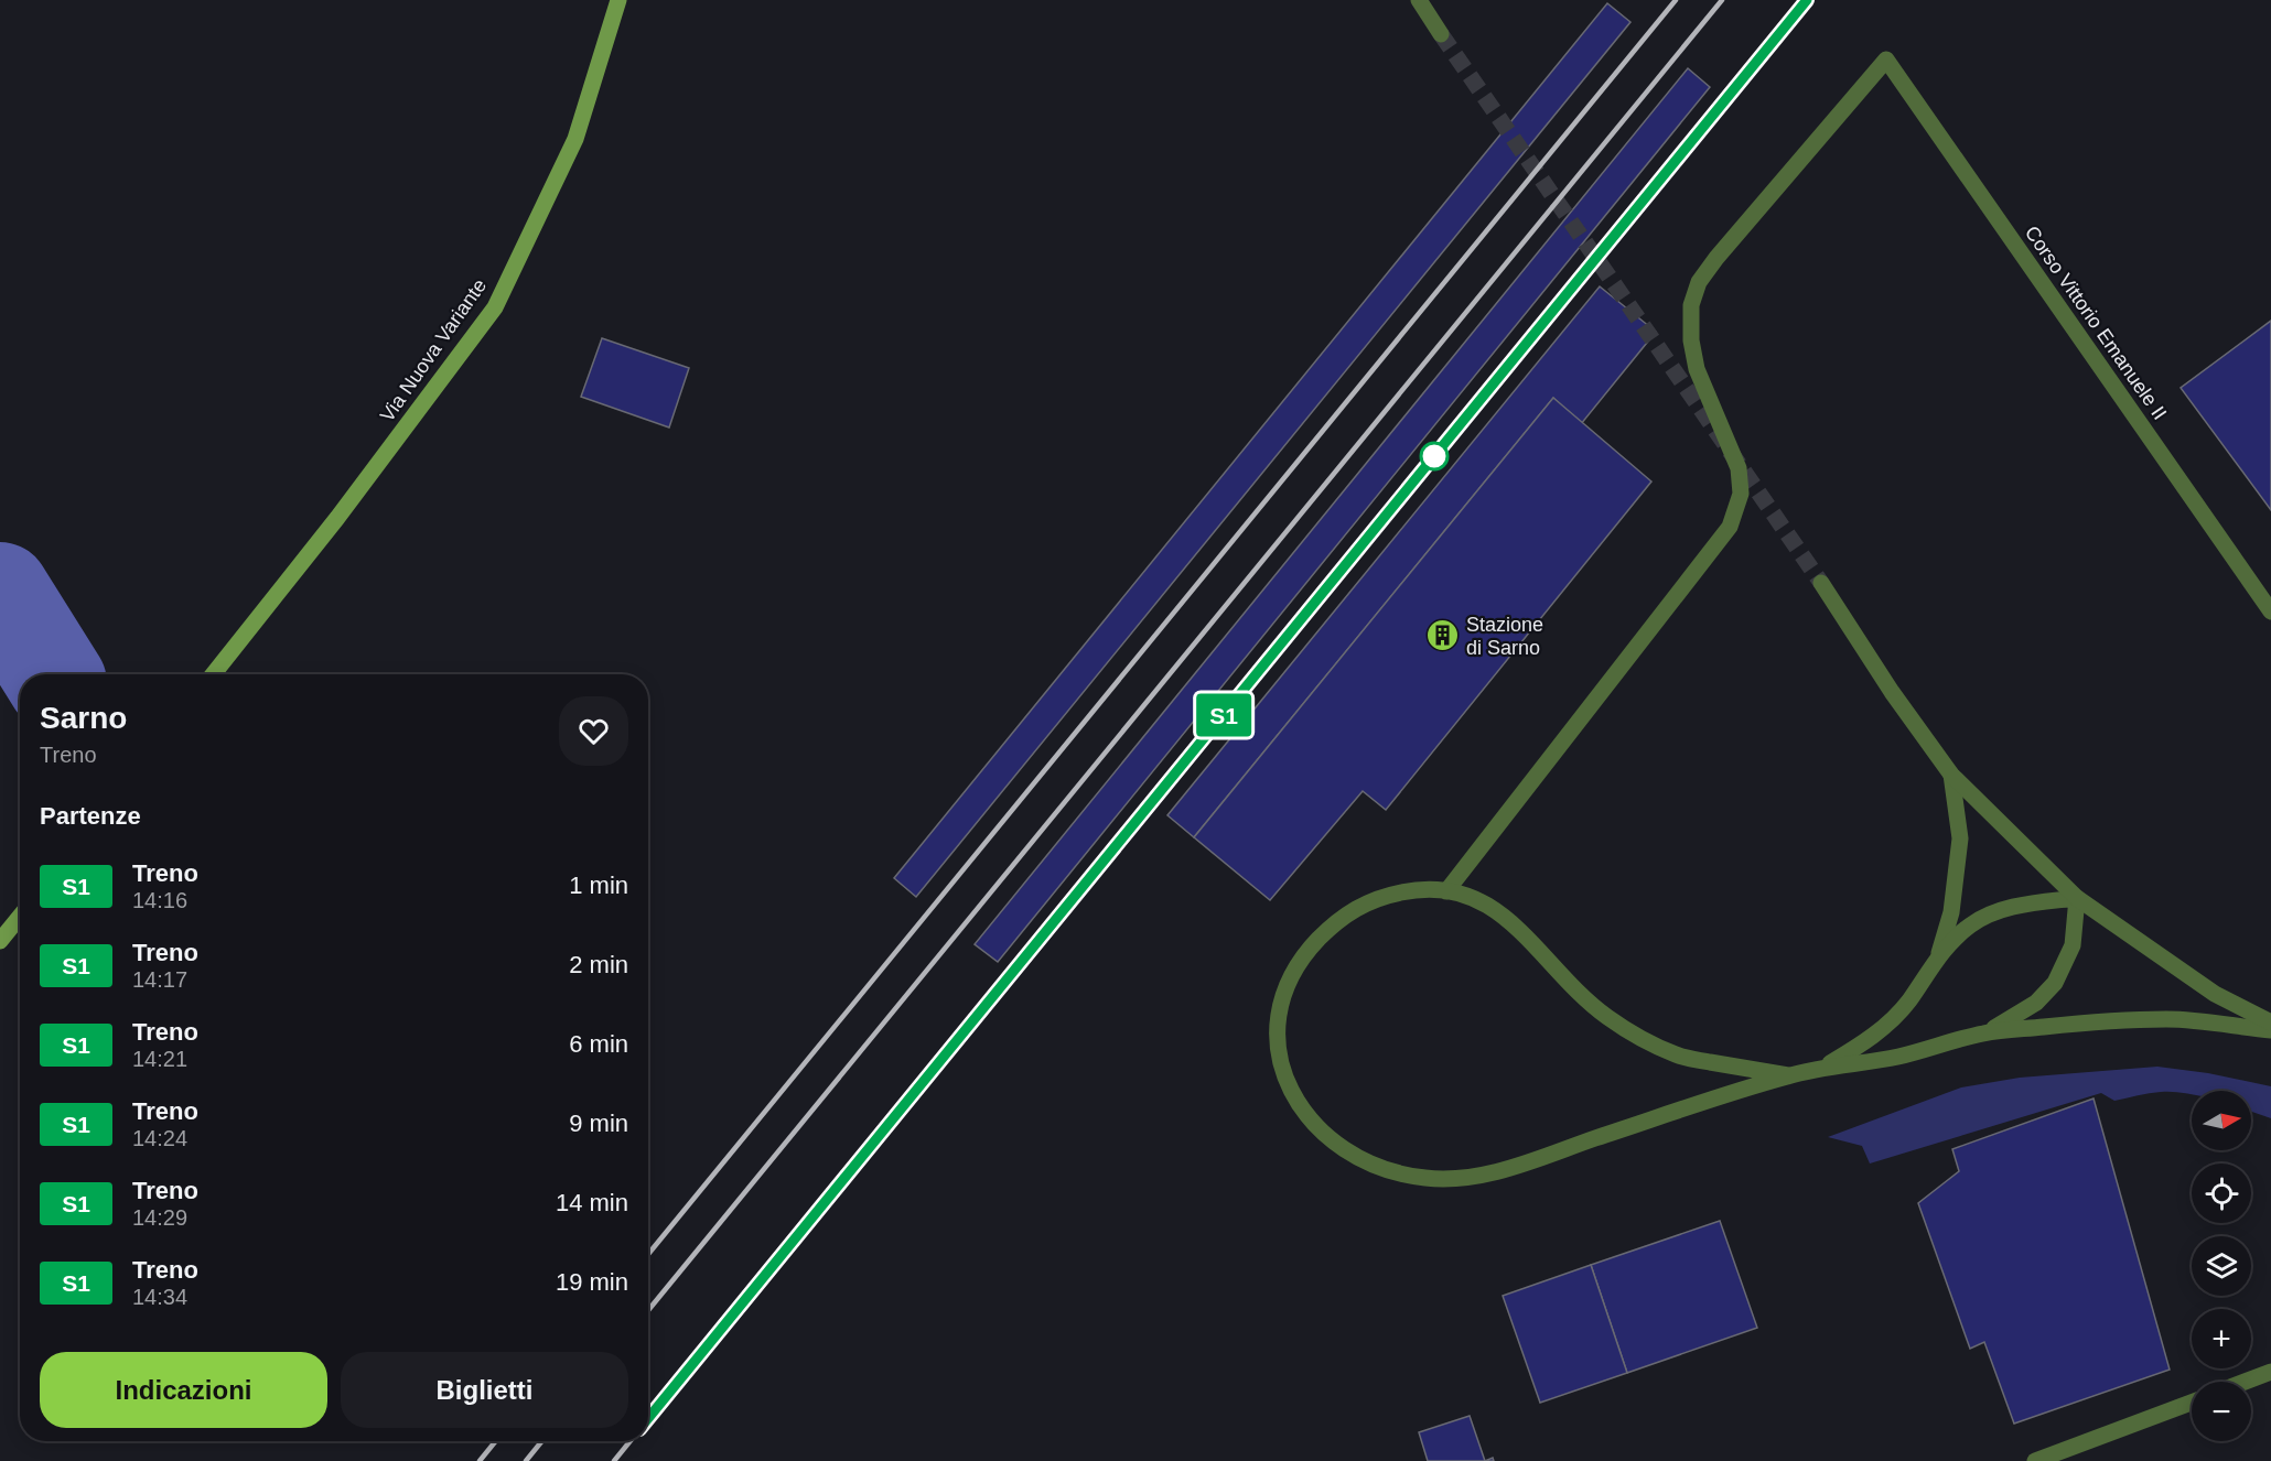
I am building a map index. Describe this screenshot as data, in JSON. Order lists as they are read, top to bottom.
{
  "streets": {
    "main road": ["Via Nuova Variante"],
    "street": ["Corso Vittorio Emanuele II"]
  },
  "places": {
    "building": ["Stazione di Sarno"]
  },
  "north": "right",
  "page": {
    "on_map": "S1",
    "heading": [
      ["Sarno", "Treno"],
      "Partenze"
    ],
    "list": [
      {
        "mark": "S1",
        "name": "Treno",
        "note": "14:16",
        "value": "1 min"
      },
      {
        "mark": "S1",
        "name": "Treno",
        "note": "14:17",
        "value": "2 min"
      },
      {
        "mark": "S1",
        "name": "Treno",
        "note": "14:21",
        "value": "6 min"
      },
      {
        "mark": "S1",
        "name": "Treno",
        "note": "14:24",
        "value": "9 min"
      },
      {
        "mark": "S1",
        "name": "Treno",
        "note": "14:29",
        "value": "14 min"
      },
      {
        "mark": "S1",
        "name": "Treno",
        "note": "14:34",
        "value": "19 min"
      }
    ],
    "map_buttons": ["+", "−"],
    "buttons": ["Indicazioni", "Biglietti"]
  }
}
